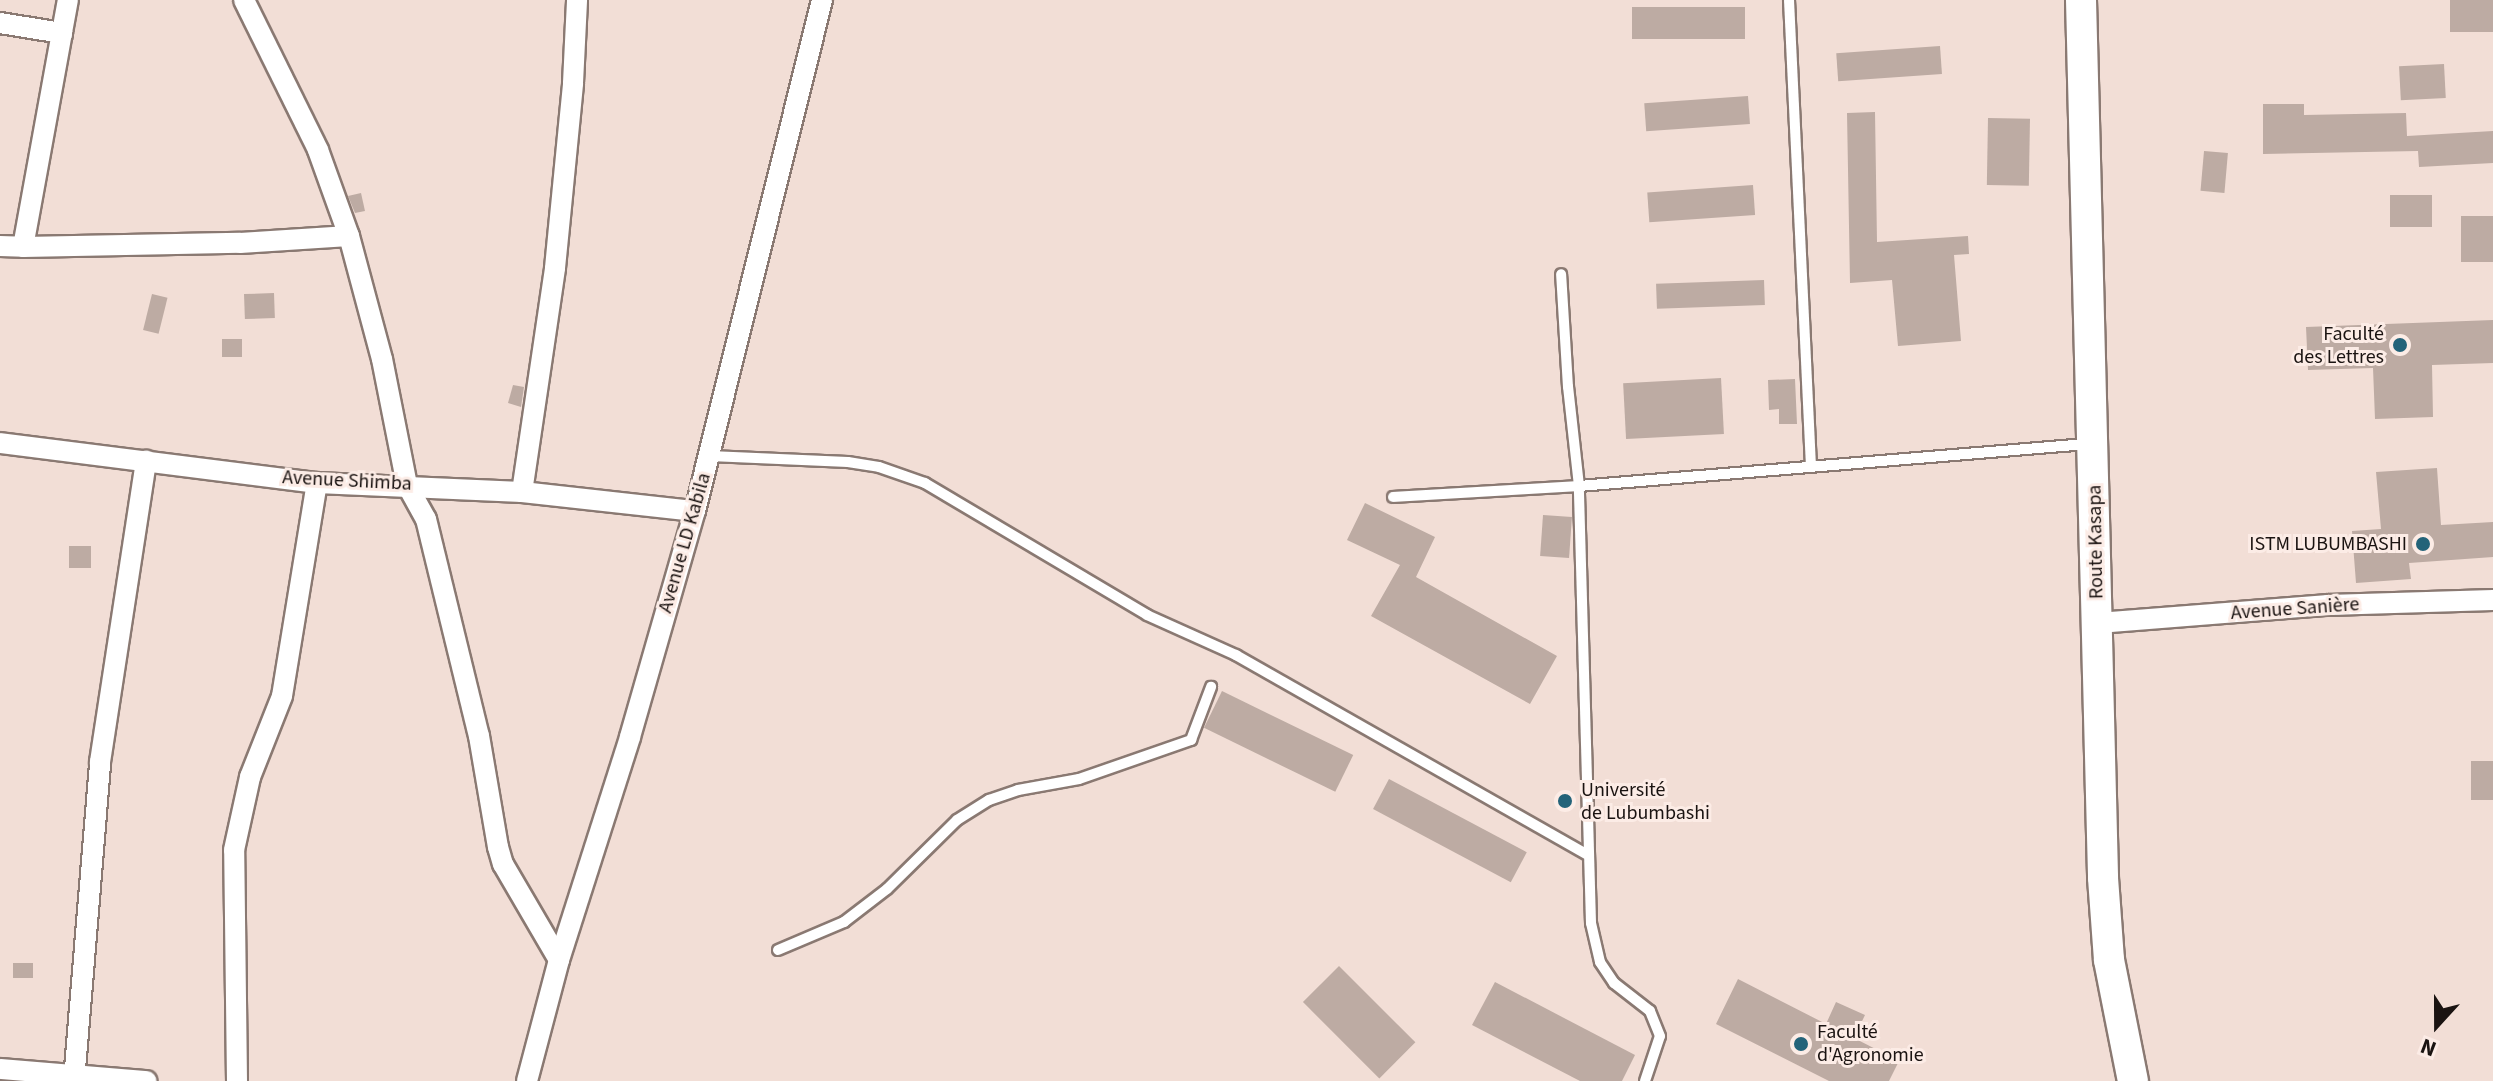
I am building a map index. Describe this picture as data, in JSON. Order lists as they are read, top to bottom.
{
  "streets": {
    "main road": ["Route Kasapa"],
    "street": ["Avenue Shimba", "Avenue LD Kabila", "Avenue Sanière"]
  },
  "crossings": [
    ["Avenue Shimba", "Avenue LD Kabila"],
    ["Route Kasapa", "Avenue Sanière"]
  ],
  "places": [
    "Faculté des Lettres",
    "ISTM LUBUMBASHI",
    "Université de Lubumbashi",
    "Faculté d'Agronomie"
  ],
  "north": "bottom"
}
